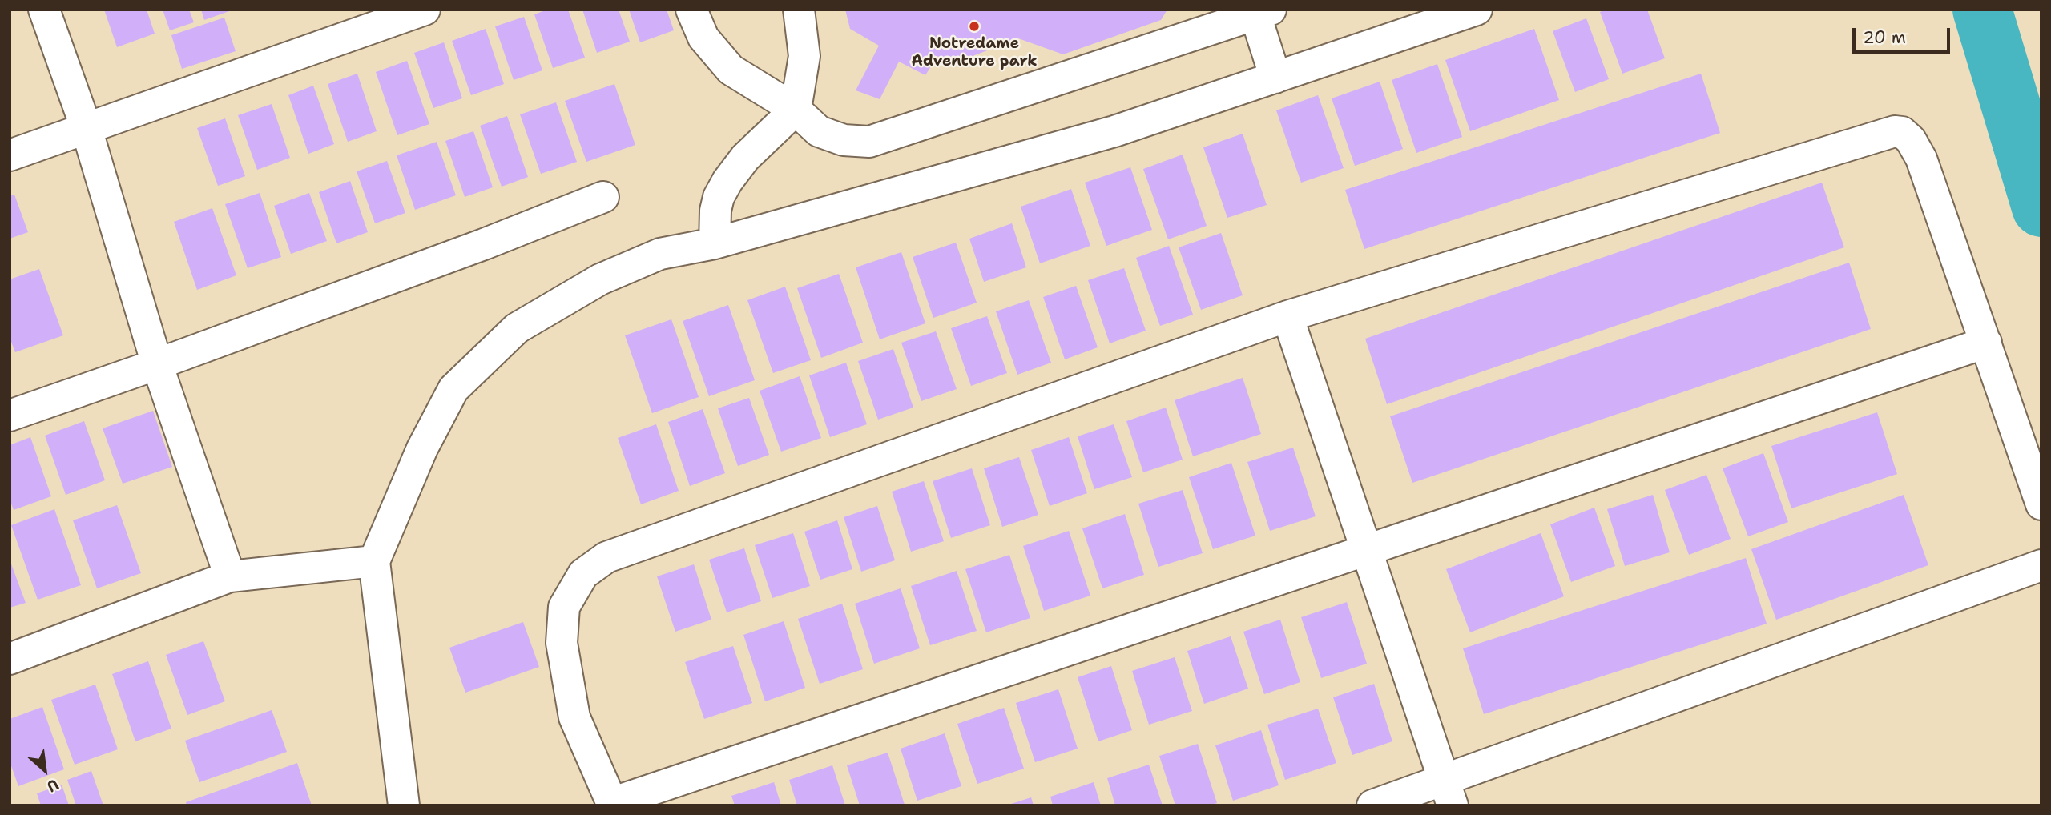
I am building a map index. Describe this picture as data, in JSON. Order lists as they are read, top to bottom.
{
  "places": ["Notredame Adventure park"],
  "scale_bar": "20 m",
  "north": "bottom right"
}
